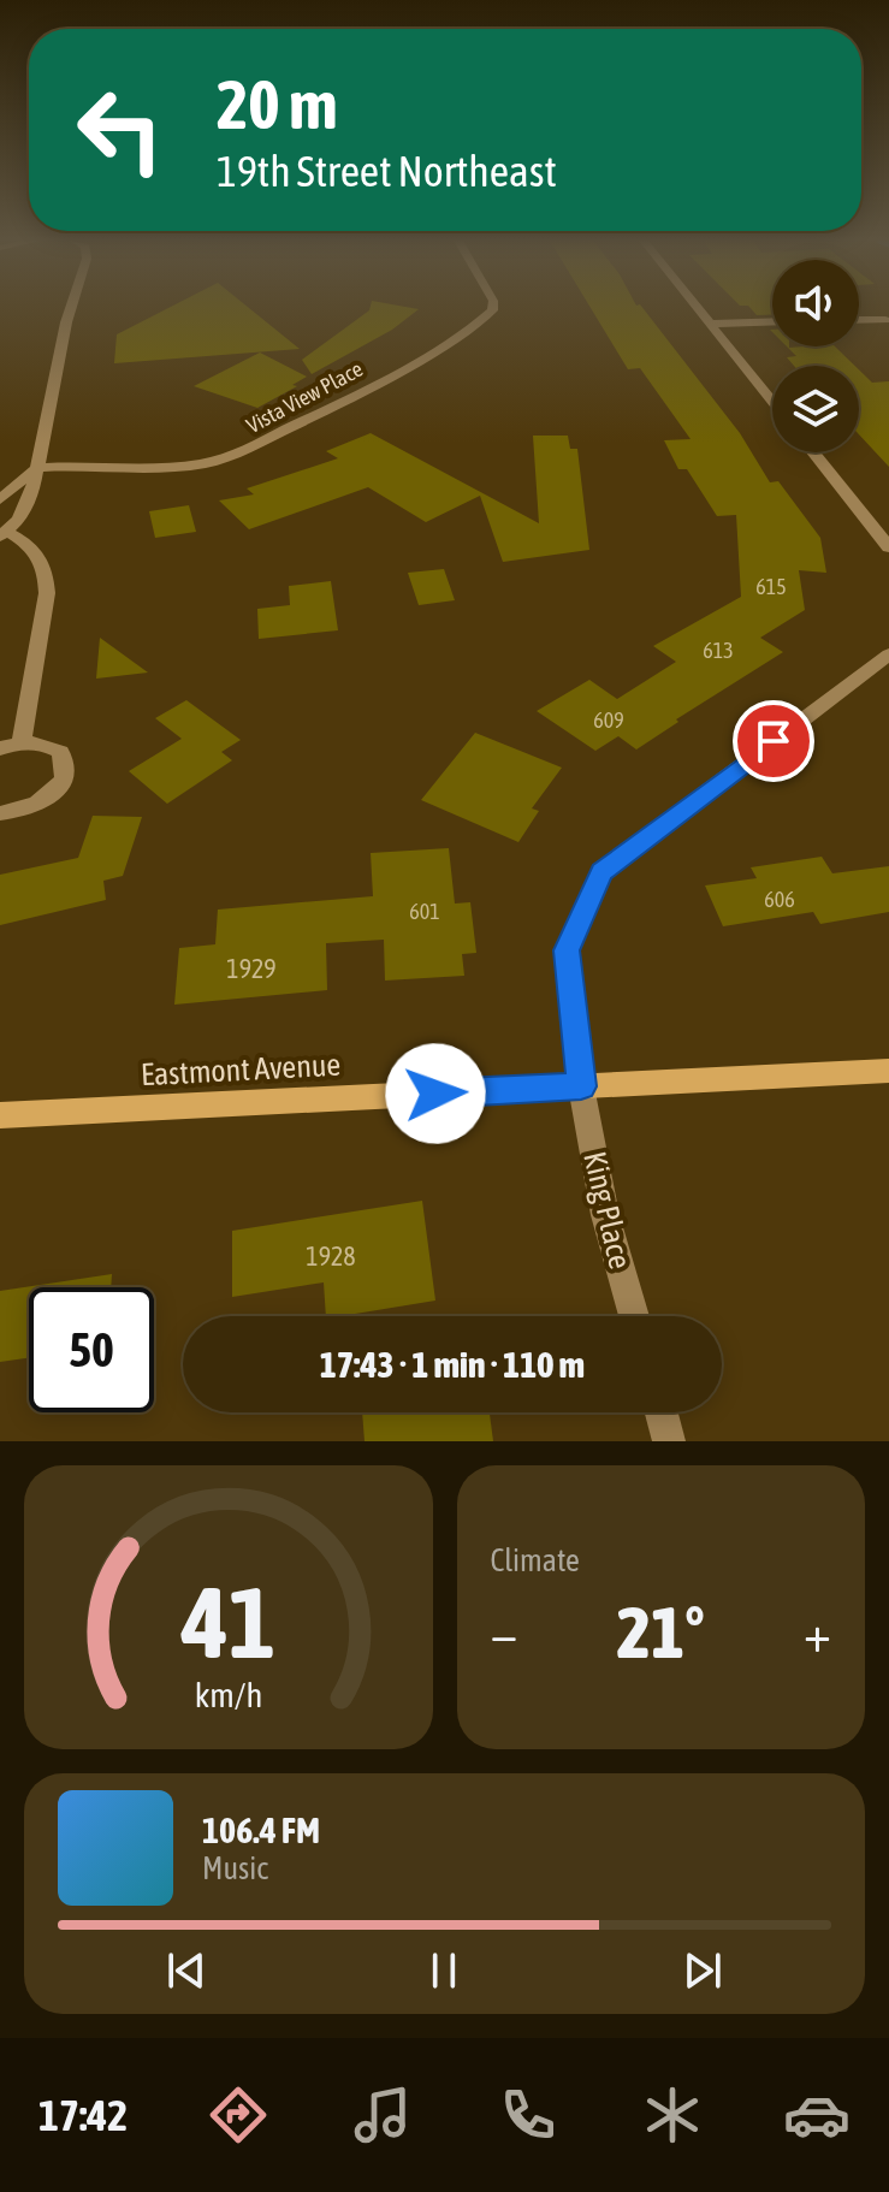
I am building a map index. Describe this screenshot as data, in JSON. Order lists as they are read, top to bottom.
{
  "streets": {
    "main road": ["Eastmont Avenue"],
    "street": ["Vista View Place", "King Place"]
  },
  "crossings": [
    ["Eastmont Avenue", "King Place"]
  ],
  "house_numbers": [
    "615",
    "613",
    "609",
    "606",
    "601",
    "1929",
    "1928"
  ],
  "page": {
    "turn": ["20 m", "19th Street Northeast"],
    "limit": "50",
    "trip": "17:43 · 1 min · 110 m",
    "tile": "Climate",
    "heat": ["−", "21°", "+"],
    "song": ["106.4 FM", "Music"],
    "tabs": "17:42",
    "gauge": ["41", "km/h"]
  }
}
